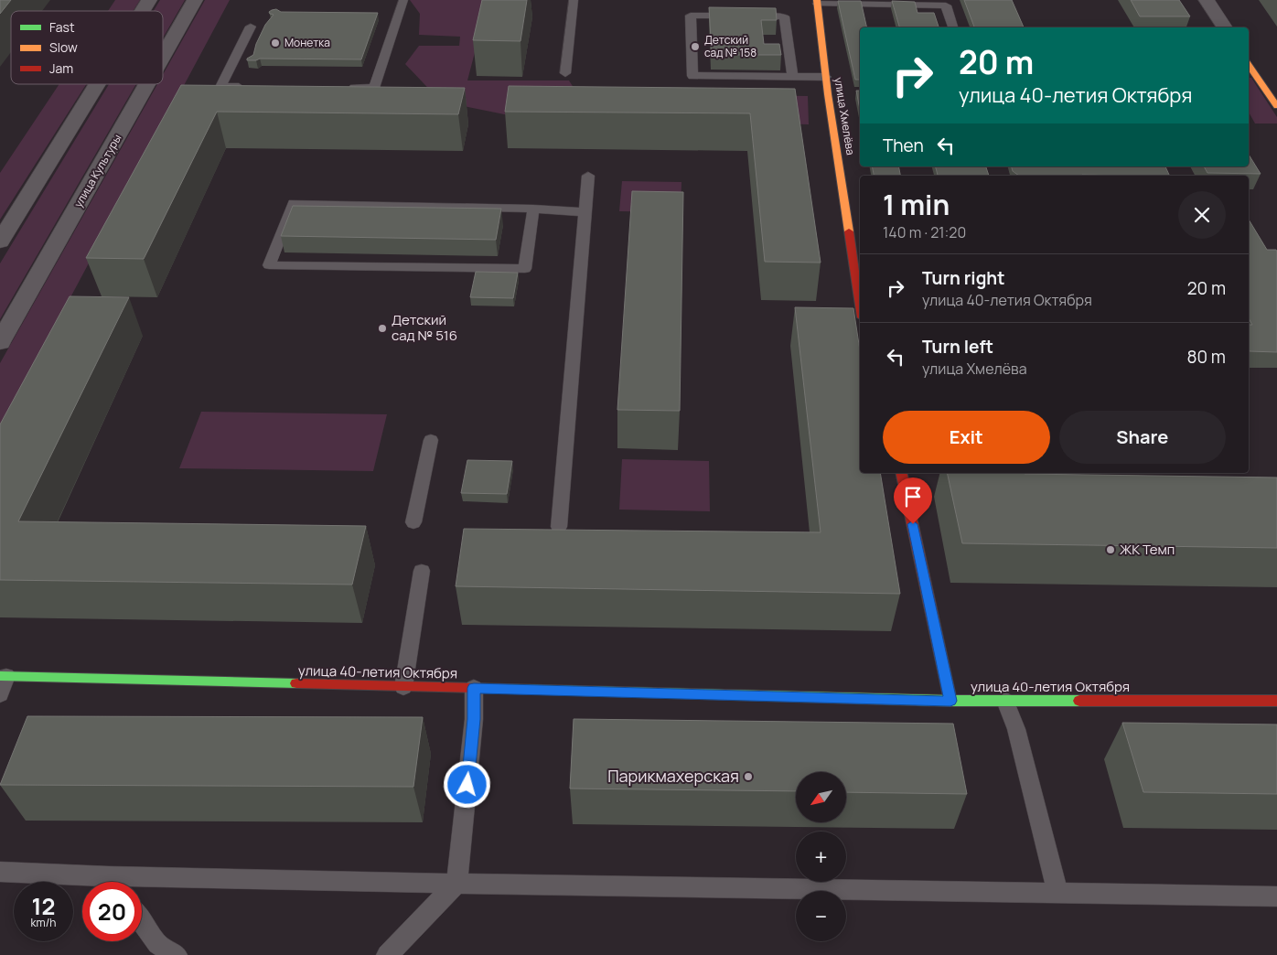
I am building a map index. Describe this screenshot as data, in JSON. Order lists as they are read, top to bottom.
{
  "streets": {
    "street": ["улица Хмелёва", "улица Культуры", "улица 40-летия Октября"]
  },
  "places": [
    "Монетка",
    "Детский сад № 158",
    "Детский сад № 516",
    "ЖК Темп",
    "Парикмахерская"
  ],
  "legend": ["Fast", "Slow", "Jam"],
  "north": "bottom left",
  "page": {
    "turn": ["20 m", "улица 40-летия Октября"],
    "then": "Then",
    "heading": ["1 min", "140 m · 21:20"],
    "list": [
      {
        "name": "Turn right",
        "note": "улица 40-летия Октября",
        "value": "20 m"
      },
      {
        "name": "Turn left",
        "note": "улица Хмелёва",
        "value": "80 m"
      }
    ],
    "buttons": ["Exit", "Share"],
    "map_buttons": ["+", "−"],
    "speed": "12 km/h",
    "limit": "20"
  }
}
